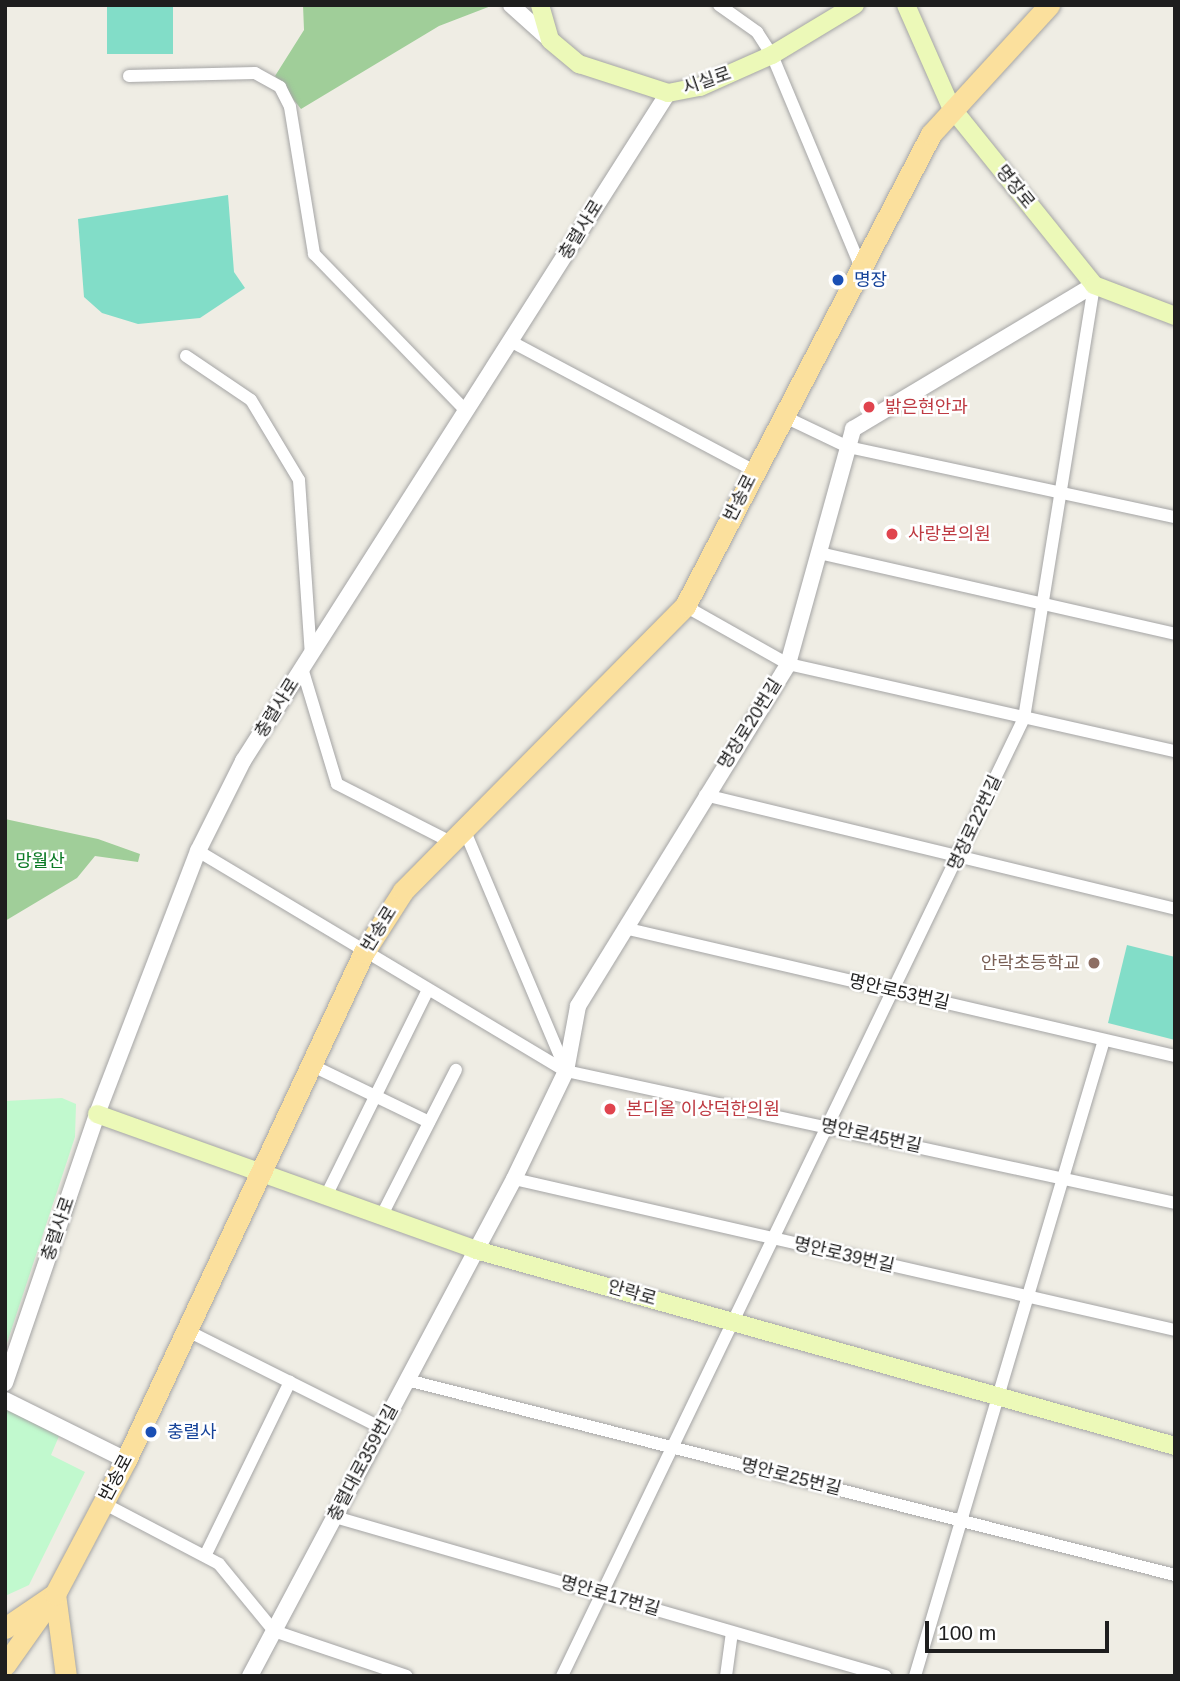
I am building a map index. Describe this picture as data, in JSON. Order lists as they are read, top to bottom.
{
  "streets": {
    "main road": [
      "시실로",
      "명장로",
      "반송로",
      "안락로"
    ],
    "street": [
      "충렬사로",
      "명장로20번길",
      "명장로22번길",
      "명안로53번길",
      "명안로45번길",
      "명안로39번길",
      "충렬대로359번길",
      "명안로25번길",
      "명안로17번길"
    ]
  },
  "crossings": [
    ["시실로", "충렬사로"],
    ["명장로", "반송로"],
    ["명장로", "명장로20번길"],
    ["명장로", "명장로22번길"],
    ["충렬사로", "명안로45번길"],
    ["충렬사로", "안락로"],
    ["반송로", "명안로45번길"],
    ["반송로", "안락로"],
    ["명장로20번길", "명장로22번길"],
    ["명장로20번길", "명안로53번길"],
    ["명장로20번길", "명안로45번길"],
    ["명장로20번길", "명안로39번길"],
    ["명장로20번길", "안락로"],
    ["명장로20번길", "충렬대로359번길"],
    ["명장로22번길", "명안로53번길"],
    ["명장로22번길", "명안로45번길"],
    ["명장로22번길", "명안로39번길"],
    ["명장로22번길", "안락로"],
    ["명장로22번길", "명안로25번길"],
    ["명장로22번길", "명안로17번길"],
    ["안락로", "충렬대로359번길"],
    ["충렬대로359번길", "명안로25번길"],
    ["충렬대로359번길", "명안로17번길"]
  ],
  "parks": ["망월산"],
  "places": [
    "명장",
    "밝은현안과",
    "사랑본의원",
    "안락초등학교",
    "본디올 이상덕한의원",
    "충렬사"
  ],
  "scale_bar": "100 m"
}
